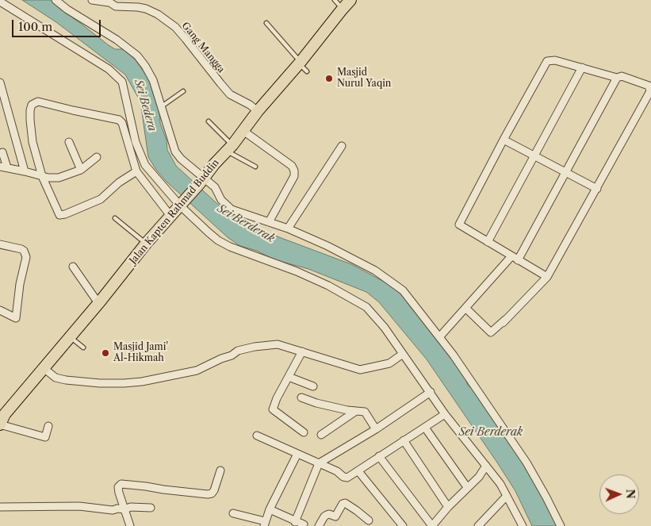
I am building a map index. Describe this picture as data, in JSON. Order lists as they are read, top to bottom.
{
  "streets": {
    "main road": ["Jalan Kapten Rahmad Buddin"],
    "street": ["Gang Mangga"]
  },
  "crossings": [
    ["Gang Mangga", "Jalan Kapten Rahmad Buddin"]
  ],
  "water": ["Sei Bedera", "Sei Berderak"],
  "places": ["Masjid Nurul Yaqin", "Masjid Jami' Al-Hikmah"],
  "scale_bar": "100 m",
  "north": "right"
}
